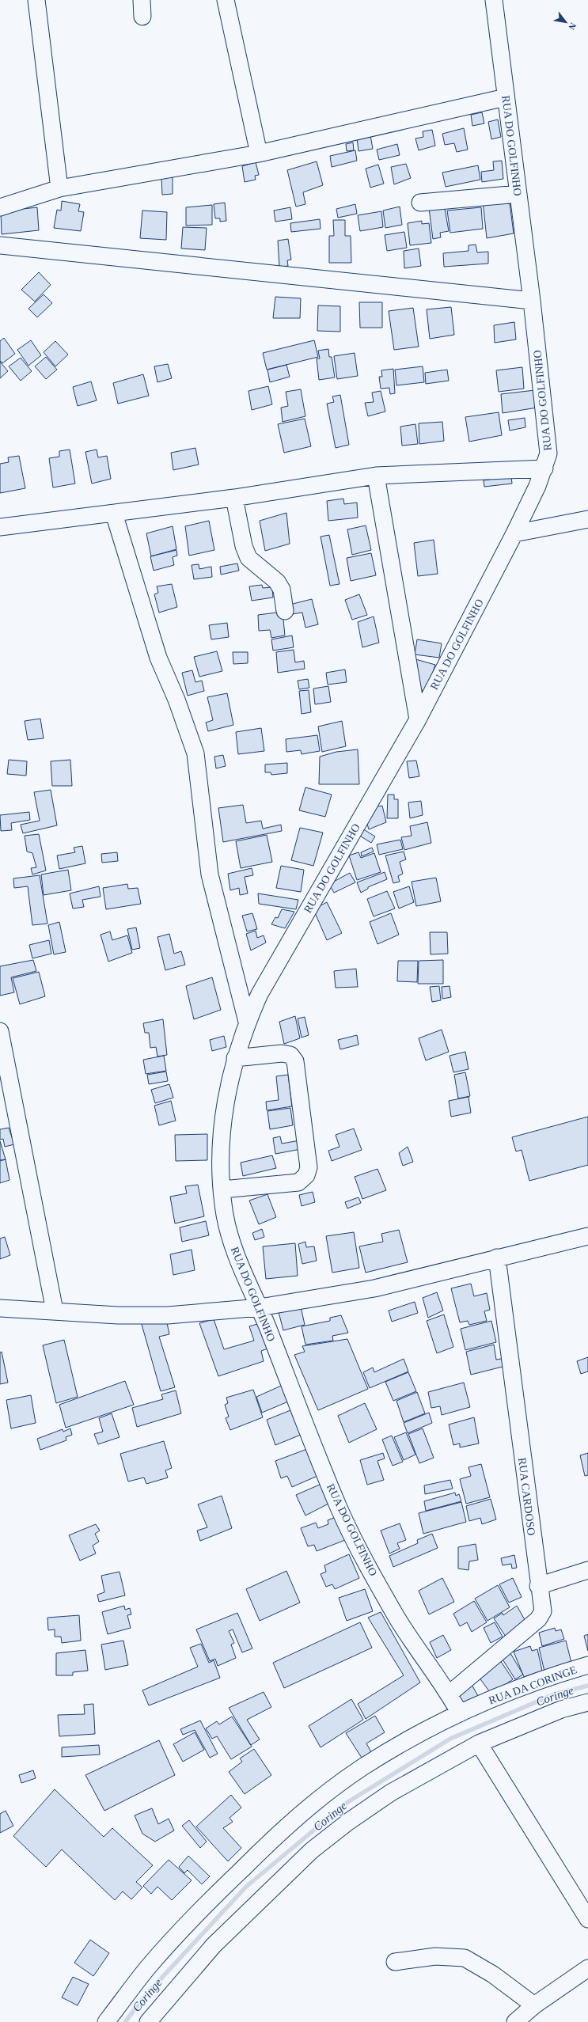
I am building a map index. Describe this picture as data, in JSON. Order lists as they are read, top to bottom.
{
  "streets": {
    "street": ["RUA DO GOLFINHO", "RUA CARDOSO", "RUA DA CORINGE"]
  },
  "crossings": [
    ["RUA DO GOLFINHO", "RUA CARDOSO"],
    ["RUA DO GOLFINHO", "RUA DA CORINGE"]
  ],
  "water": ["Coringe"],
  "north": "bottom right"
}
